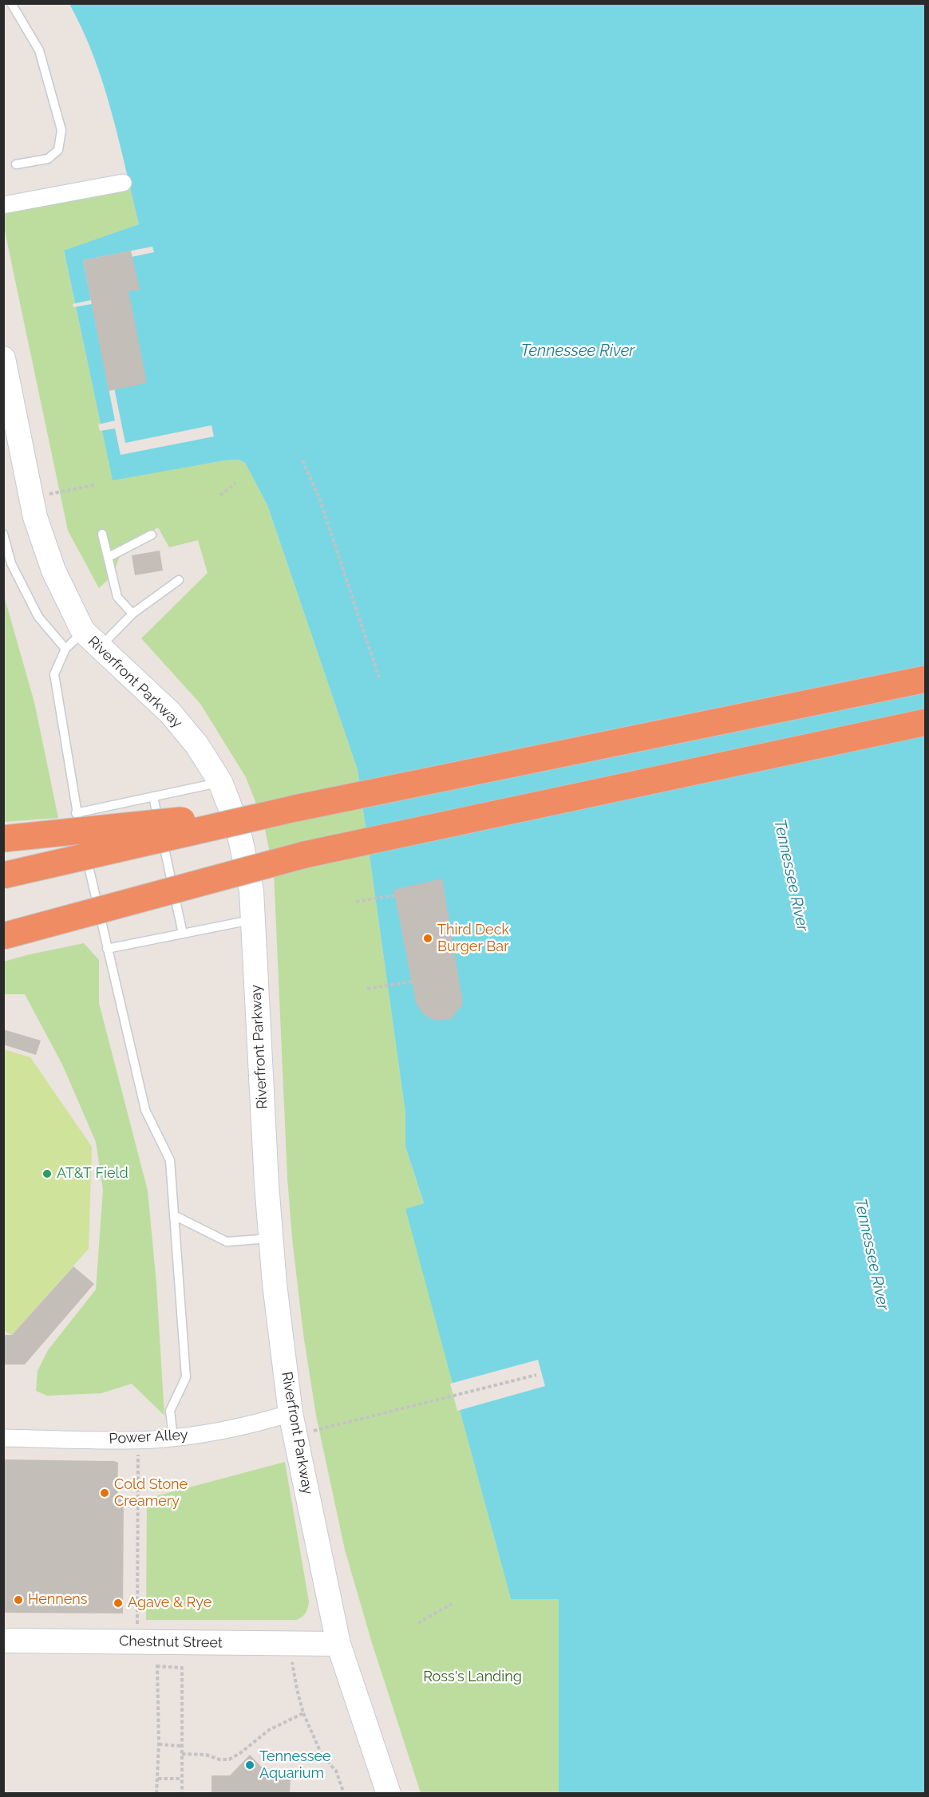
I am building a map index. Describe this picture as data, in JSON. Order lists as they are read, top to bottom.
{
  "streets": {
    "main road": ["Riverfront Parkway", "Chestnut Street"],
    "street": ["Power Alley"]
  },
  "crossings": [
    ["Riverfront Parkway", "Power Alley"],
    ["Riverfront Parkway", "Chestnut Street"]
  ],
  "water": ["Tennessee River"],
  "parks": ["Ross's Landing"],
  "places": [
    "Third Deck Burger Bar",
    "AT&T Field",
    "Cold Stone Creamery",
    "Hennens",
    "Agave & Rye",
    "Tennessee Aquarium"
  ]
}
